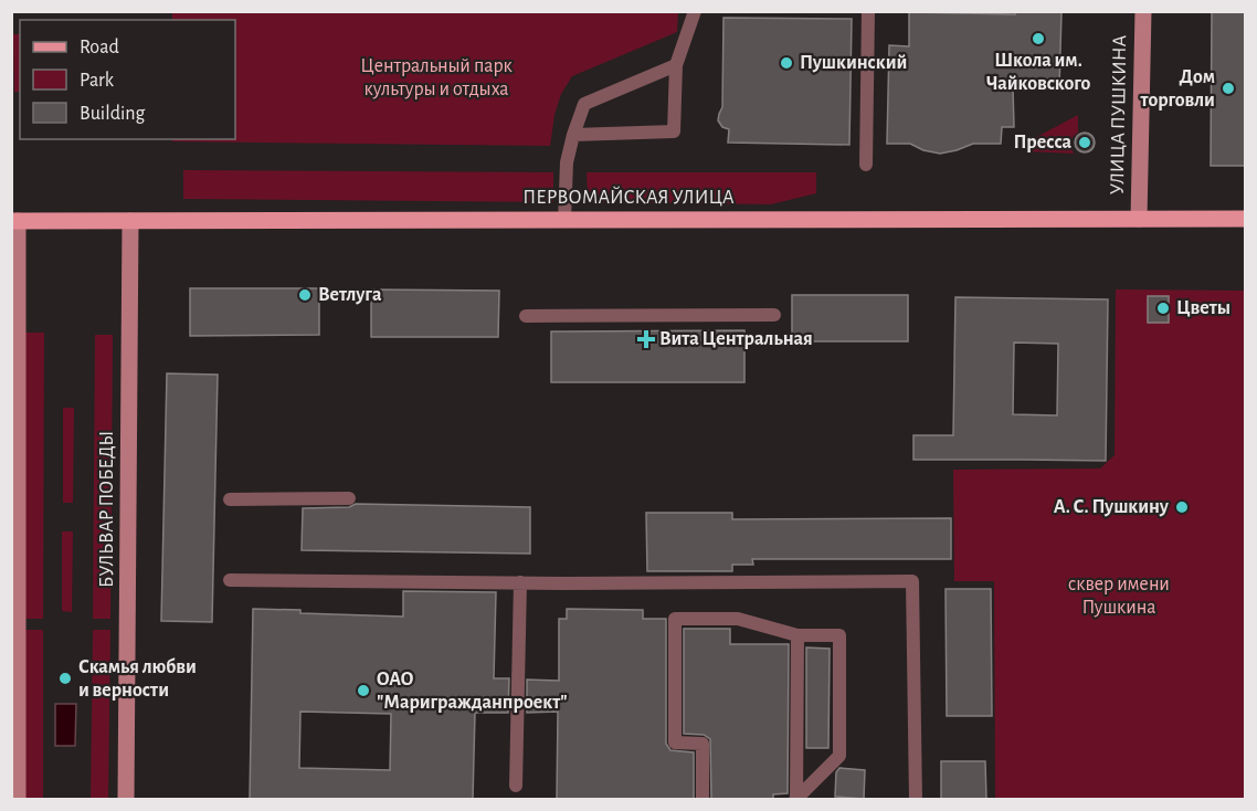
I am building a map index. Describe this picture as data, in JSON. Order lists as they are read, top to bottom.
{
  "streets": {
    "main road": ["ПЕРВОМАЙСКАЯ УЛИЦА"],
    "street": ["УЛИЦА ПУШКИНА", "БУЛЬВАР ПОБЕДЫ"]
  },
  "crossings": [
    ["УЛИЦА ПУШКИНА", "ПЕРВОМАЙСКАЯ УЛИЦА"],
    ["ПЕРВОМАЙСКАЯ УЛИЦА", "БУЛЬВАР ПОБЕДЫ"]
  ],
  "parks": ["Центральный парк культуры и отдыха", "сквер имени Пушкина"],
  "places": {
    "other": [
      "Школа им. Чайковского",
      "Пушкинский",
      "Дом торговли",
      "Пресса",
      "Ветлуга",
      "Цветы",
      "А. С. Пушкину",
      "Скамья любви и верности",
      "OAO \"Маригражданпроект\""
    ],
    "health": ["Вита Центральная"]
  },
  "legend": ["Road", "Park", "Building"]
}
